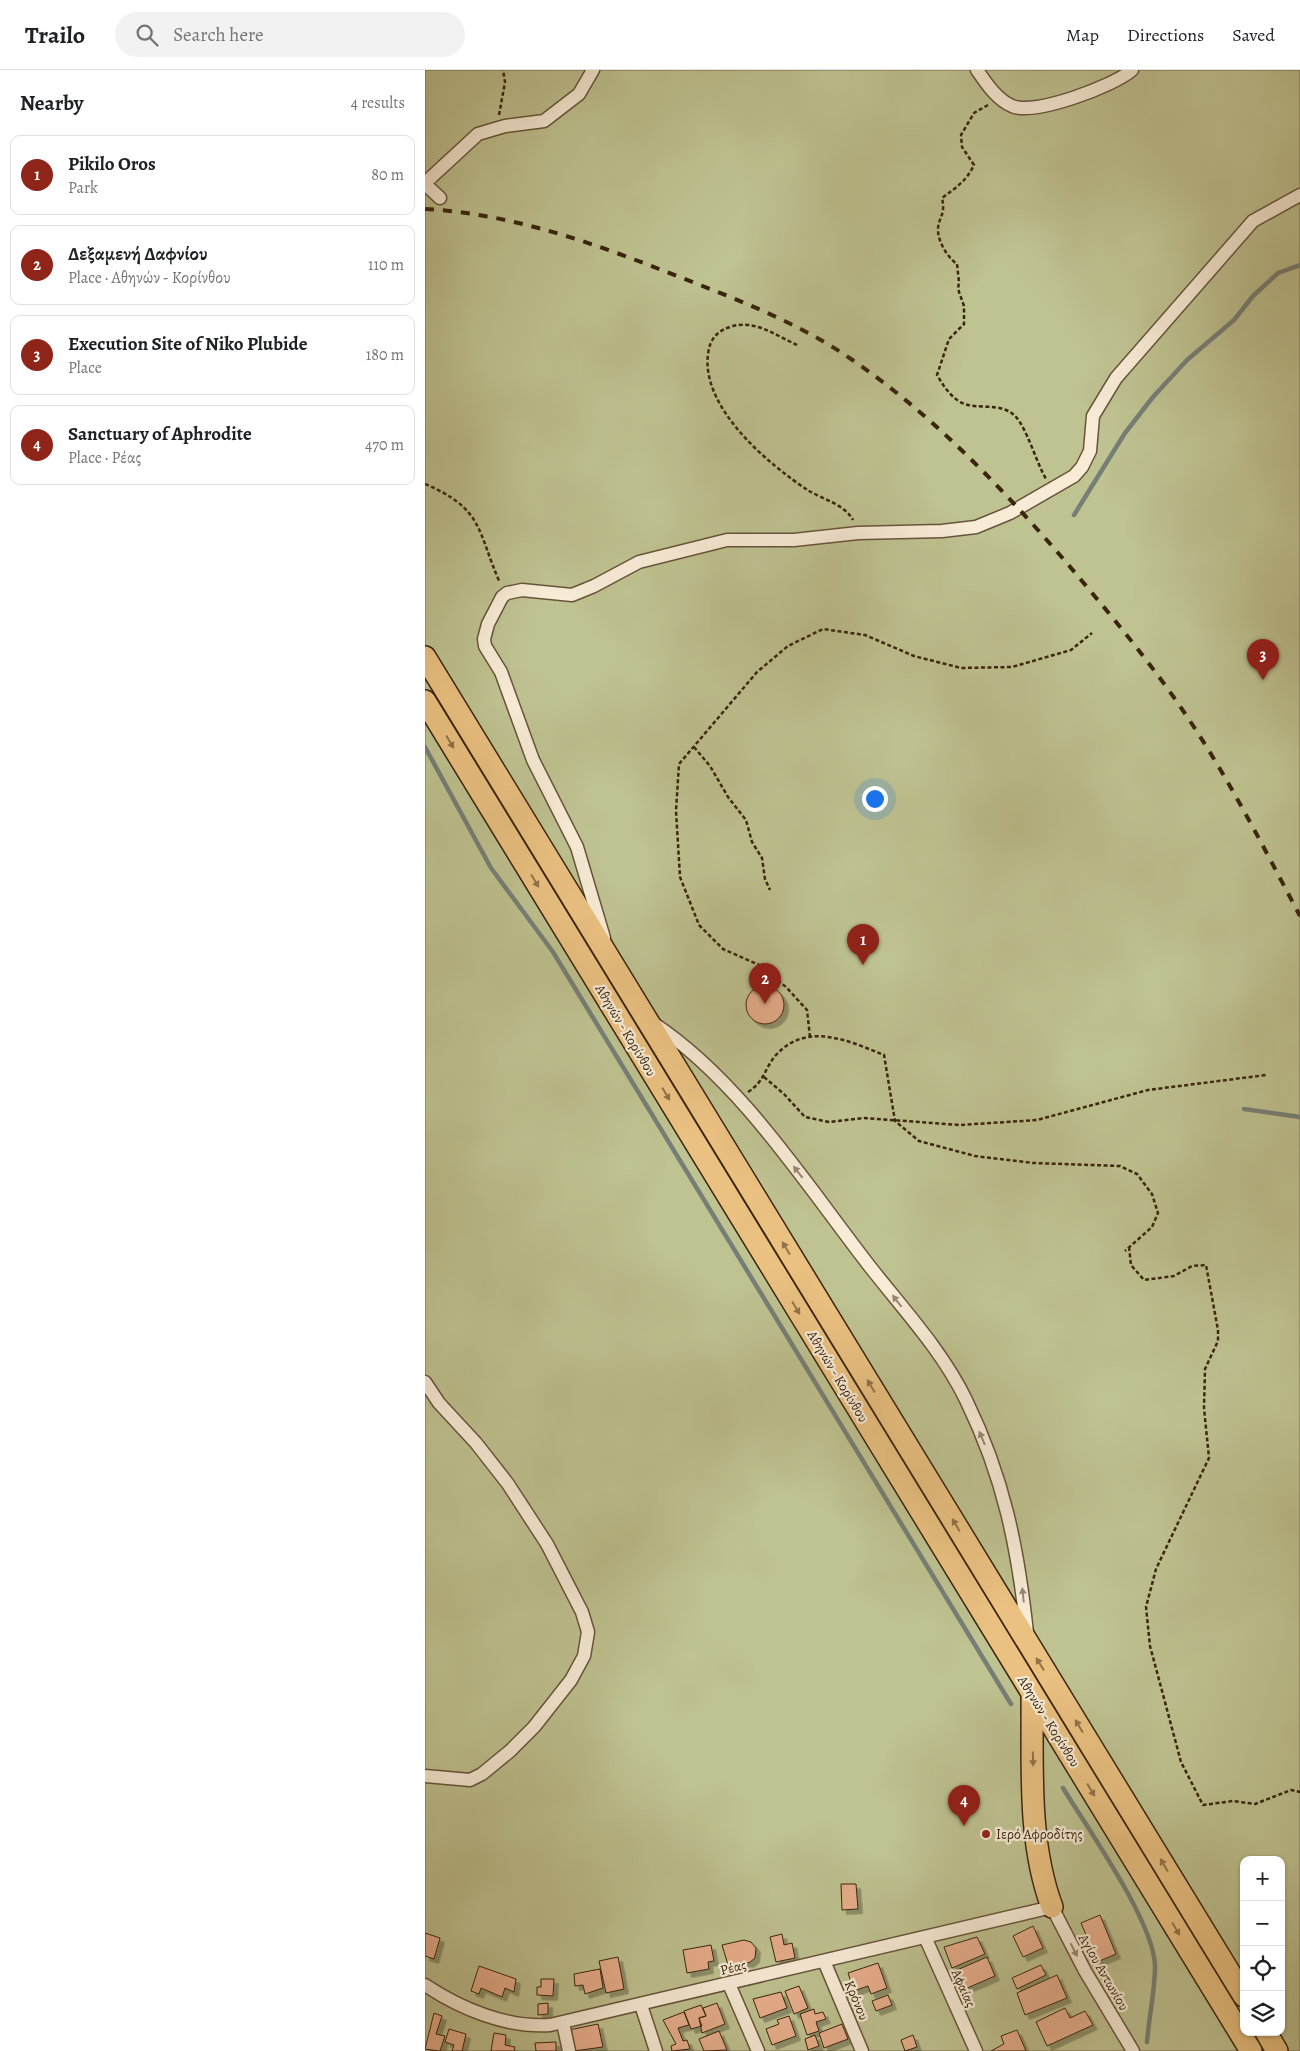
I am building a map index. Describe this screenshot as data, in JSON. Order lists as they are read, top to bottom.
{
  "streets": {
    "highway": ["Αθηνών - Κορίνθου"],
    "street": [
      "Ρέας",
      "Αγίου Αντωνίου",
      "Αφαίας",
      "Κρόνου"
    ]
  },
  "crossings": [
    ["Ρέας", "Αγίου Αντωνίου"],
    ["Ρέας", "Αφαίας"],
    ["Ρέας", "Κρόνου"]
  ],
  "one_way": ["Αγίου Αντωνίου"],
  "places": ["Ιερό Αφροδίτης"],
  "page": {
    "header": "Trailo",
    "search": "Search here",
    "nav": ["Map", "Directions", "Saved"],
    "heading": ["Nearby", "4 results"],
    "list": [
      {
        "mark": "1",
        "name": "Pikilo Oros",
        "note": "Park",
        "value": "80 m"
      },
      {
        "mark": "2",
        "name": "Δεξαμενή Δαφνίου",
        "note": "Place · Αθηνών - Κορίνθου",
        "value": "110 m"
      },
      {
        "mark": "3",
        "name": "Execution Site of Niko Plubide",
        "note": "Place",
        "value": "180 m"
      },
      {
        "mark": "4",
        "name": "Sanctuary of Aphrodite",
        "note": "Place · Ρέας",
        "value": "470 m"
      }
    ],
    "pins": [
      "3",
      "1",
      "2",
      "4"
    ],
    "map_buttons": ["+", "−"]
  }
}
